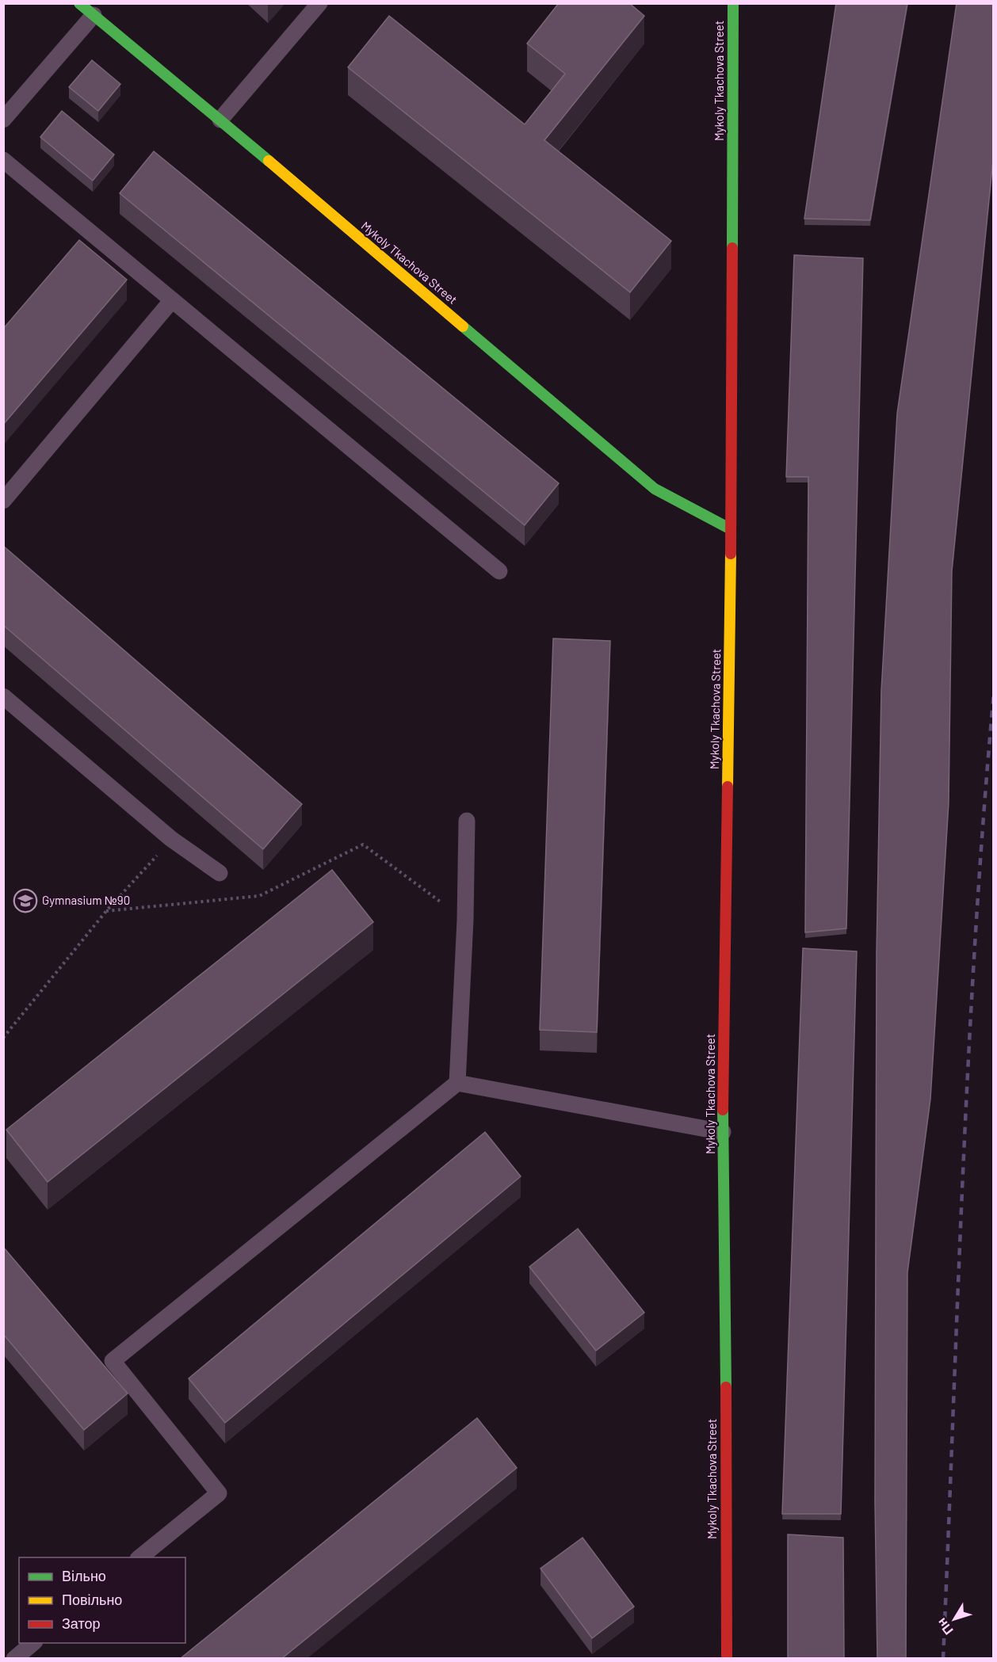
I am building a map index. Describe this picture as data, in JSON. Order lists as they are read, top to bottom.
{
  "streets": {
    "street": ["Mykoly Tkachova Street"]
  },
  "places": {
    "school or university": ["Gymnasium №90"]
  },
  "legend": ["Вільно", "Повільно", "Затор"],
  "north": "bottom left"
}
